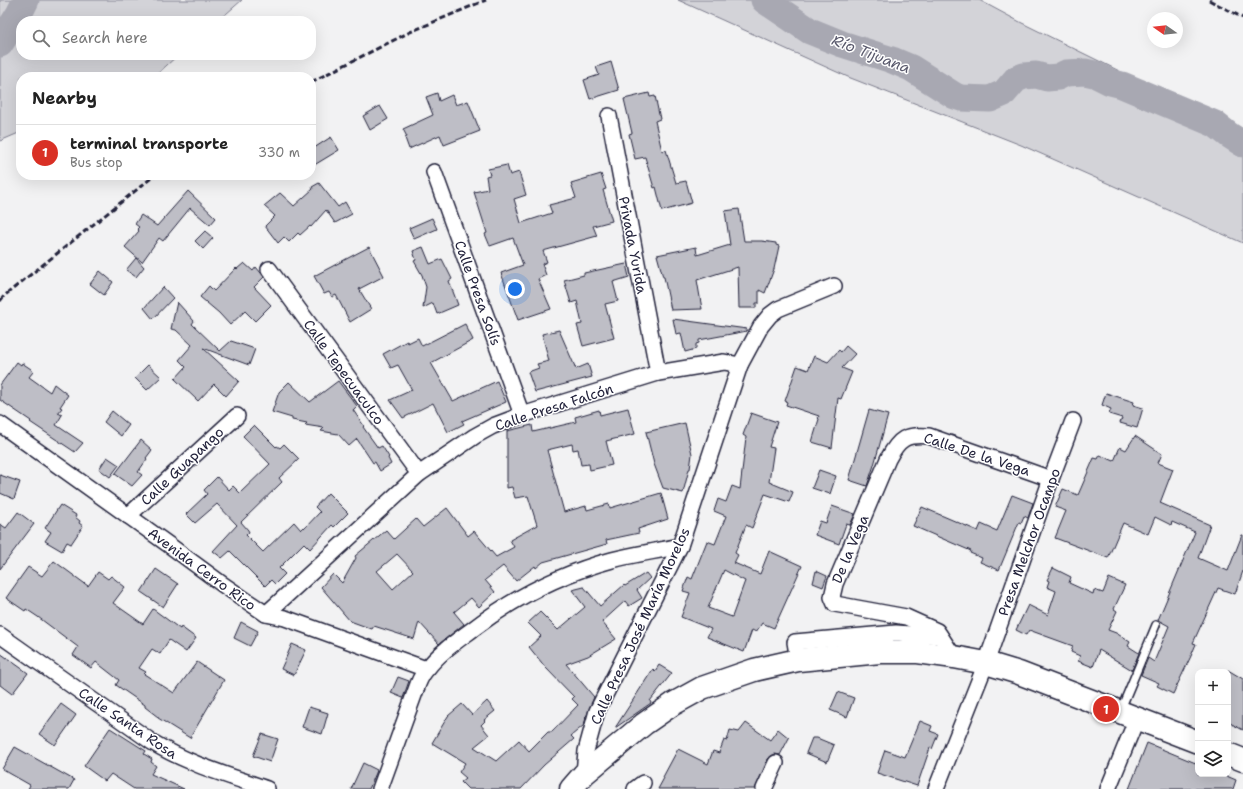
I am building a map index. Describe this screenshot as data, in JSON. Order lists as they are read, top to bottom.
{
  "streets": {
    "street": [
      "Privada Yurida",
      "Calle Presa Solís",
      "Calle Tepecuaculco",
      "Calle Presa Falcón",
      "Calle De la Vega",
      "Calle Guapango",
      "Presa Melchor Ocampo",
      "De la Vega",
      "Avenida Cerro Rico",
      "Calle Presa José María Morelos",
      "Calle Santa Rosa"
    ]
  },
  "crossings": [
    ["Privada Yurida", "Calle Presa Falcón"],
    ["Calle Presa Solís", "Calle Presa Falcón"],
    ["Calle Tepecuaculco", "Calle Presa Falcón"],
    ["Calle Presa Falcón", "Avenida Cerro Rico"],
    ["Calle Presa Falcón", "Calle Presa José María Morelos"],
    ["Calle De la Vega", "Presa Melchor Ocampo"],
    ["Calle De la Vega", "De la Vega"],
    ["Calle Guapango", "Avenida Cerro Rico"]
  ],
  "water": ["Río Tijuana"],
  "north": "left",
  "page": {
    "search": "Search here",
    "heading": "Nearby",
    "list": [
      {
        "mark": "1",
        "name": "terminal transporte",
        "note": "Bus stop",
        "value": "330 m"
      }
    ],
    "map_buttons": ["+", "−"],
    "pins": "1"
  }
}
